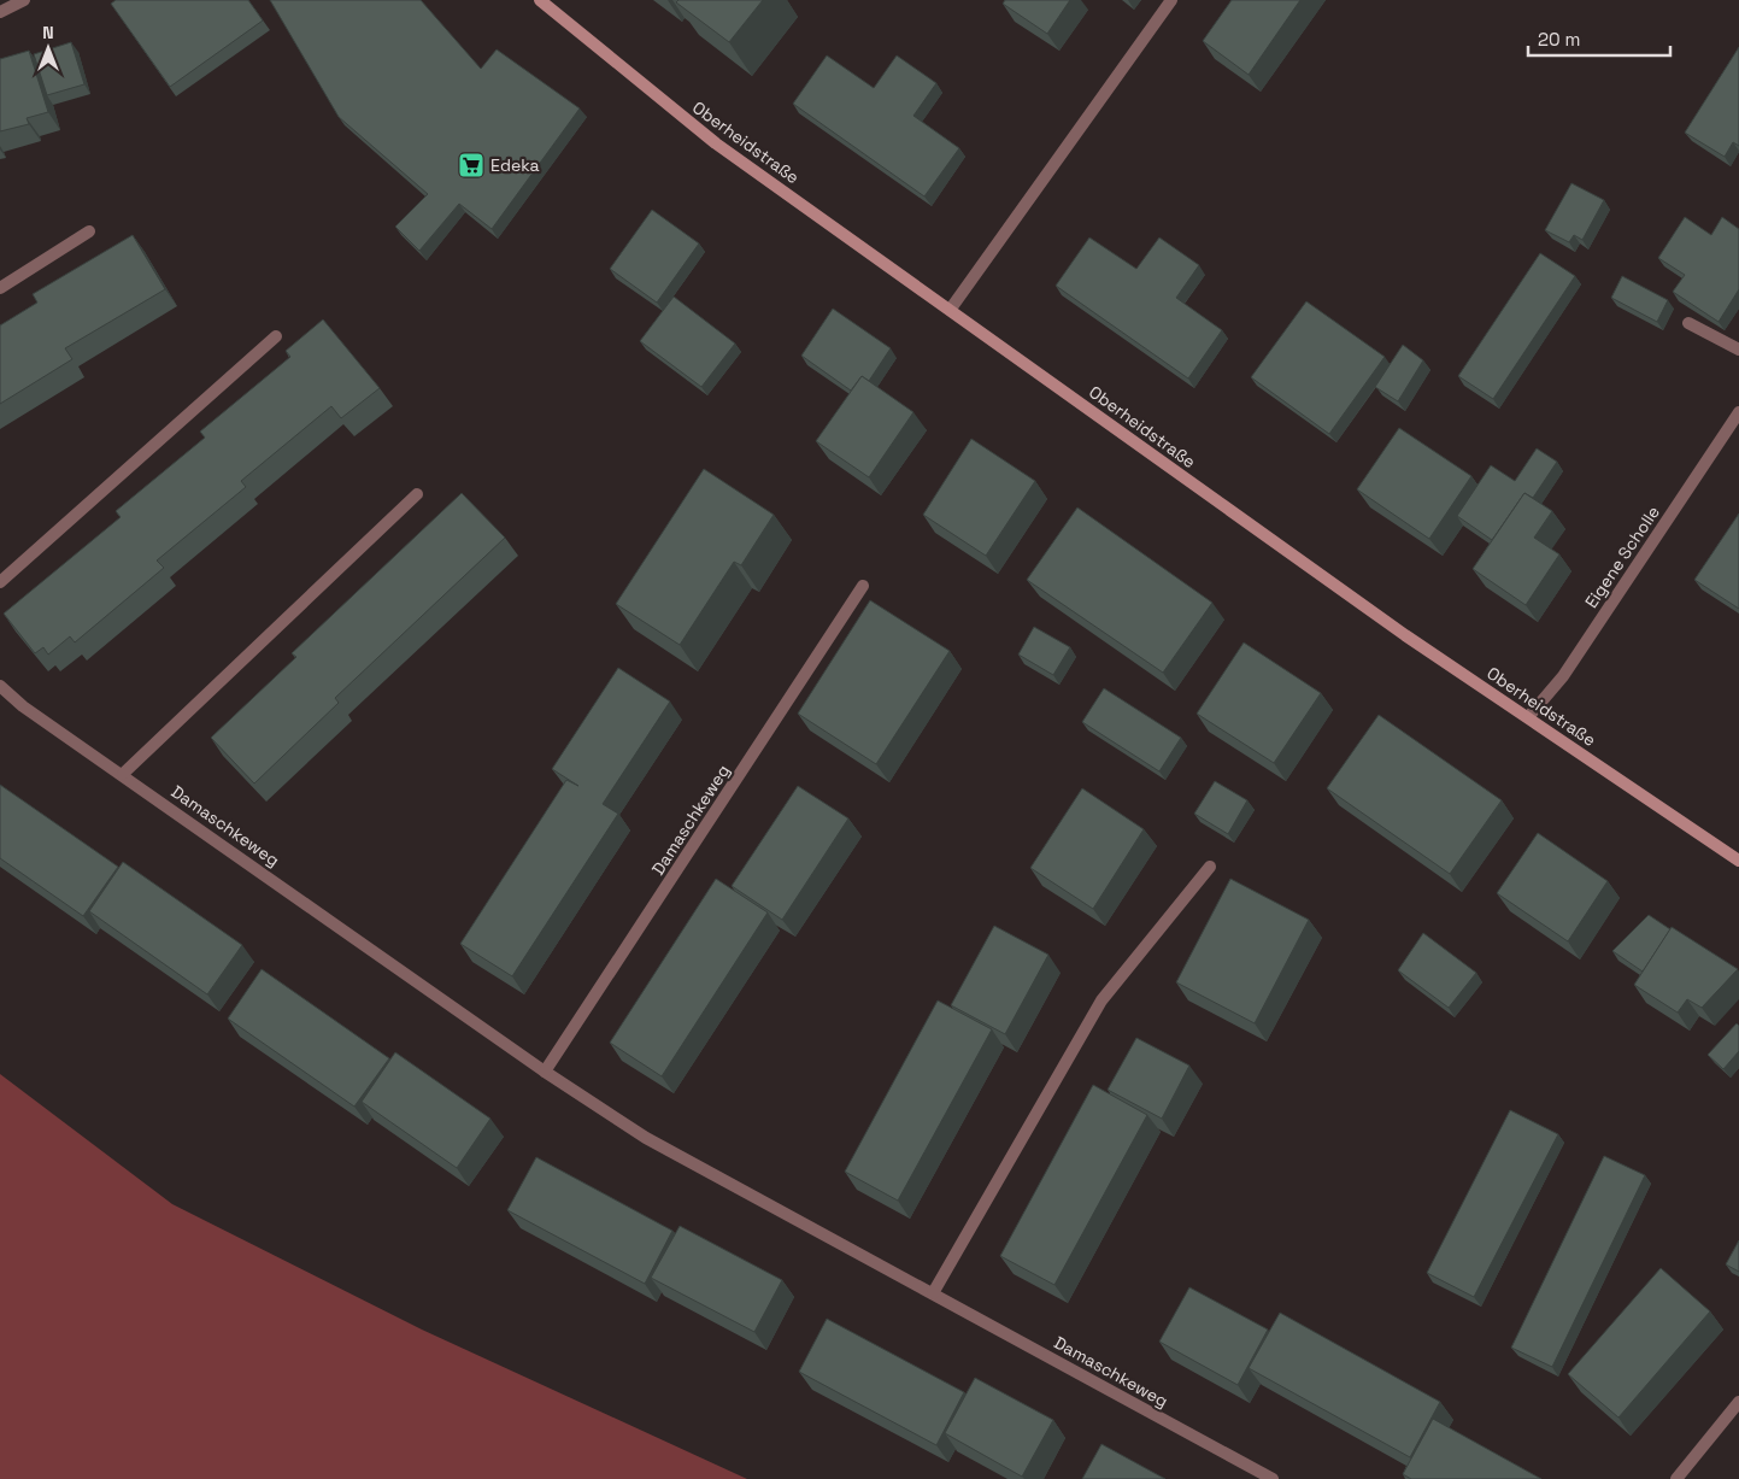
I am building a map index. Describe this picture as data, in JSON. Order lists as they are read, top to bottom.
{
  "streets": {
    "street": ["Oberheidstraße", "Eigene Scholle", "Damaschkeweg"]
  },
  "crossings": [
    ["Oberheidstraße", "Eigene Scholle"]
  ],
  "places": {
    "supermarket": ["Edeka"]
  },
  "scale_bar": "20 m",
  "north": "top"
}
